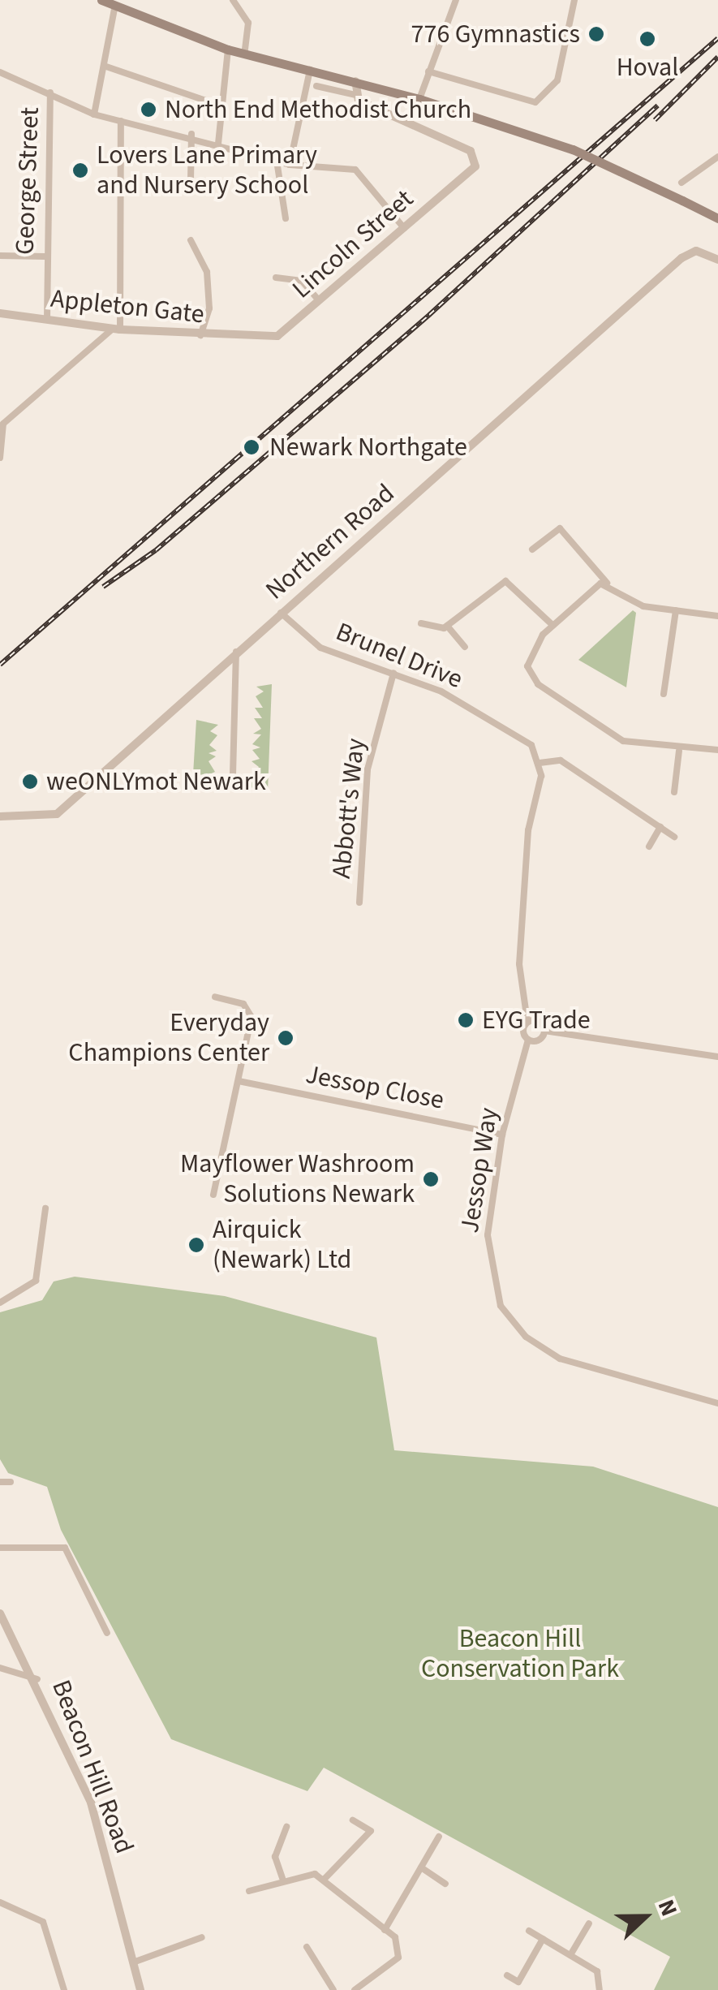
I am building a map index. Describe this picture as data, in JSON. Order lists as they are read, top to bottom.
{
  "streets": {
    "street": [
      "George Street",
      "Lincoln Street",
      "Appleton Gate",
      "Northern Road",
      "Brunel Drive",
      "Abbott's Way",
      "Jessop Close",
      "Jessop Way",
      "Beacon Hill Road"
    ]
  },
  "crossings": [
    ["George Street", "Appleton Gate"],
    ["Lincoln Street", "Appleton Gate"],
    ["Northern Road", "Brunel Drive"],
    ["Brunel Drive", "Abbott's Way"],
    ["Jessop Close", "Jessop Way"]
  ],
  "parks": ["Beacon Hill Conservation Park"],
  "places": [
    "776 Gymnastics",
    "Hoval",
    "North End Methodist Church",
    "Lovers Lane Primary and Nursery School",
    "Newark Northgate",
    "weONLYmot Newark",
    "EYG Trade",
    "Everyday Champions Center",
    "Mayflower Washroom Solutions Newark",
    "Airquick (Newark) Ltd"
  ],
  "north": "right"
}
